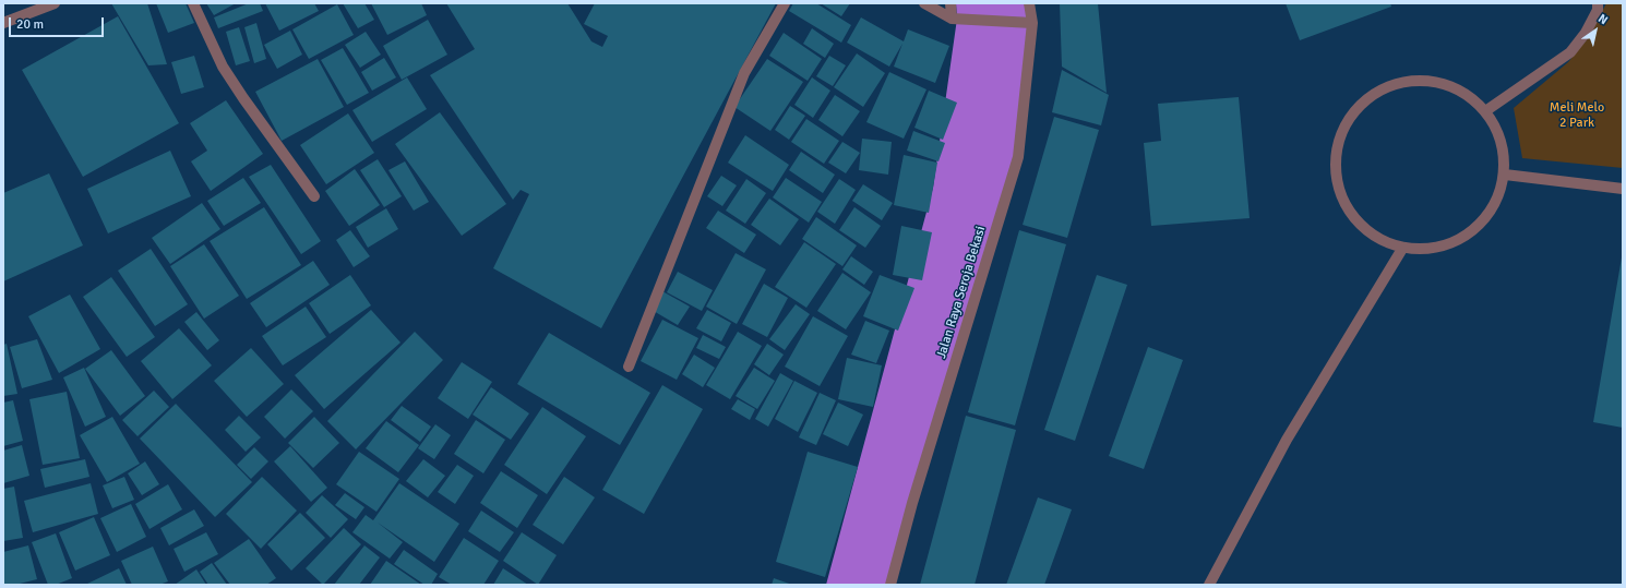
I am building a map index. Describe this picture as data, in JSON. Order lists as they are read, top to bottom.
{
  "streets": {
    "street": ["Jalan Raya Seroja Bekasi"]
  },
  "parks": ["Meli Melo 2 Park"],
  "scale_bar": "20 m",
  "north": "top right"
}
